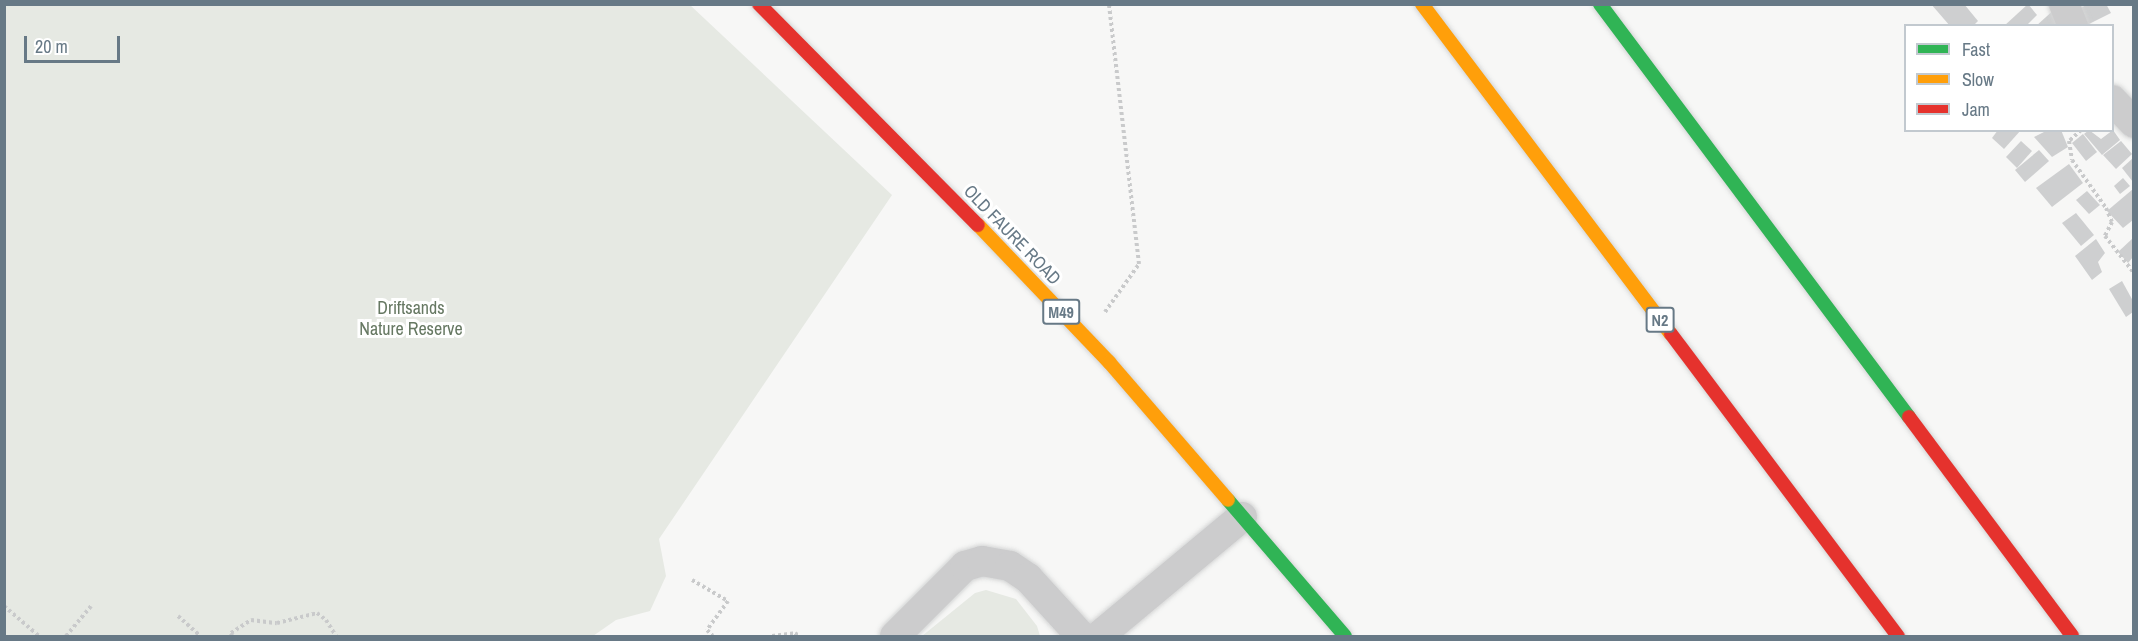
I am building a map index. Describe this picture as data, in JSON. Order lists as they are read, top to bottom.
{
  "streets": {
    "main road": ["OLD FAURE ROAD", "M49", "N2"]
  },
  "parks": ["Driftsands Nature Reserve"],
  "legend": ["Fast", "Slow", "Jam"],
  "scale_bar": "20 m"
}
